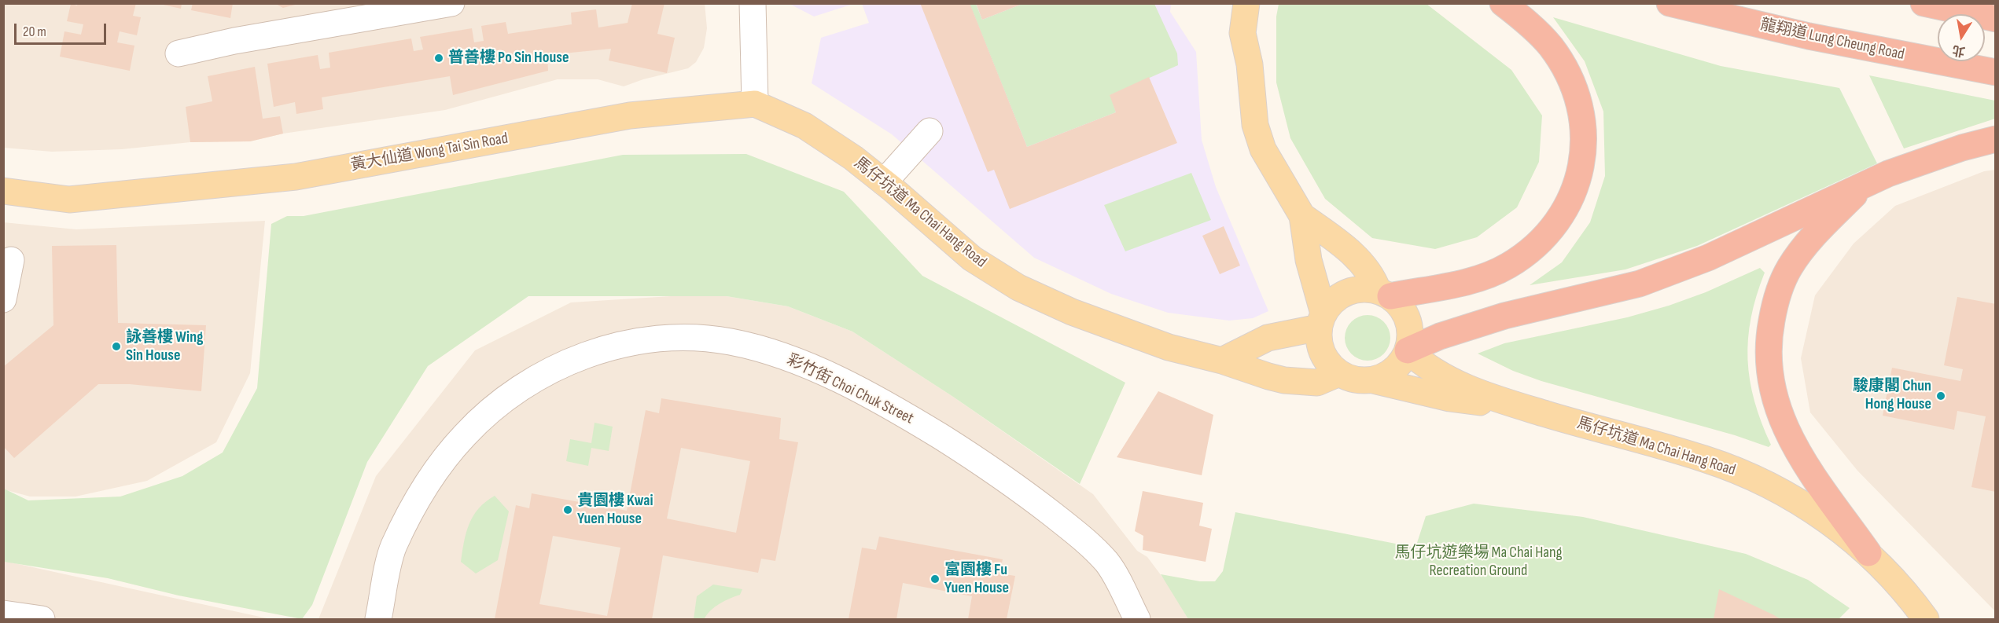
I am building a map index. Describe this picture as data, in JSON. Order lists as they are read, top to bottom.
{
  "streets": {
    "highway": ["龍翔道 Lung Cheung Road"],
    "main road": ["黃大仙道 Wong Tai Sin Road", "馬仔坑道 Ma Chai Hang Road"],
    "lane": ["彩竹街 Choi Chuk Street"]
  },
  "crossings": [
    ["黃大仙道 Wong Tai Sin Road", "馬仔坑道 Ma Chai Hang Road"]
  ],
  "parks": ["馬仔坑遊樂場 Ma Chai Hang Recreation Ground"],
  "places": [
    "普善樓 Po Sin House",
    "詠善樓 Wing Sin House",
    "駿康閣 Chun Hong House",
    "貴園樓 Kwai Yuen House",
    "富園樓 Fu Yuen House"
  ],
  "scale_bar": "20 m",
  "north": "bottom"
}
